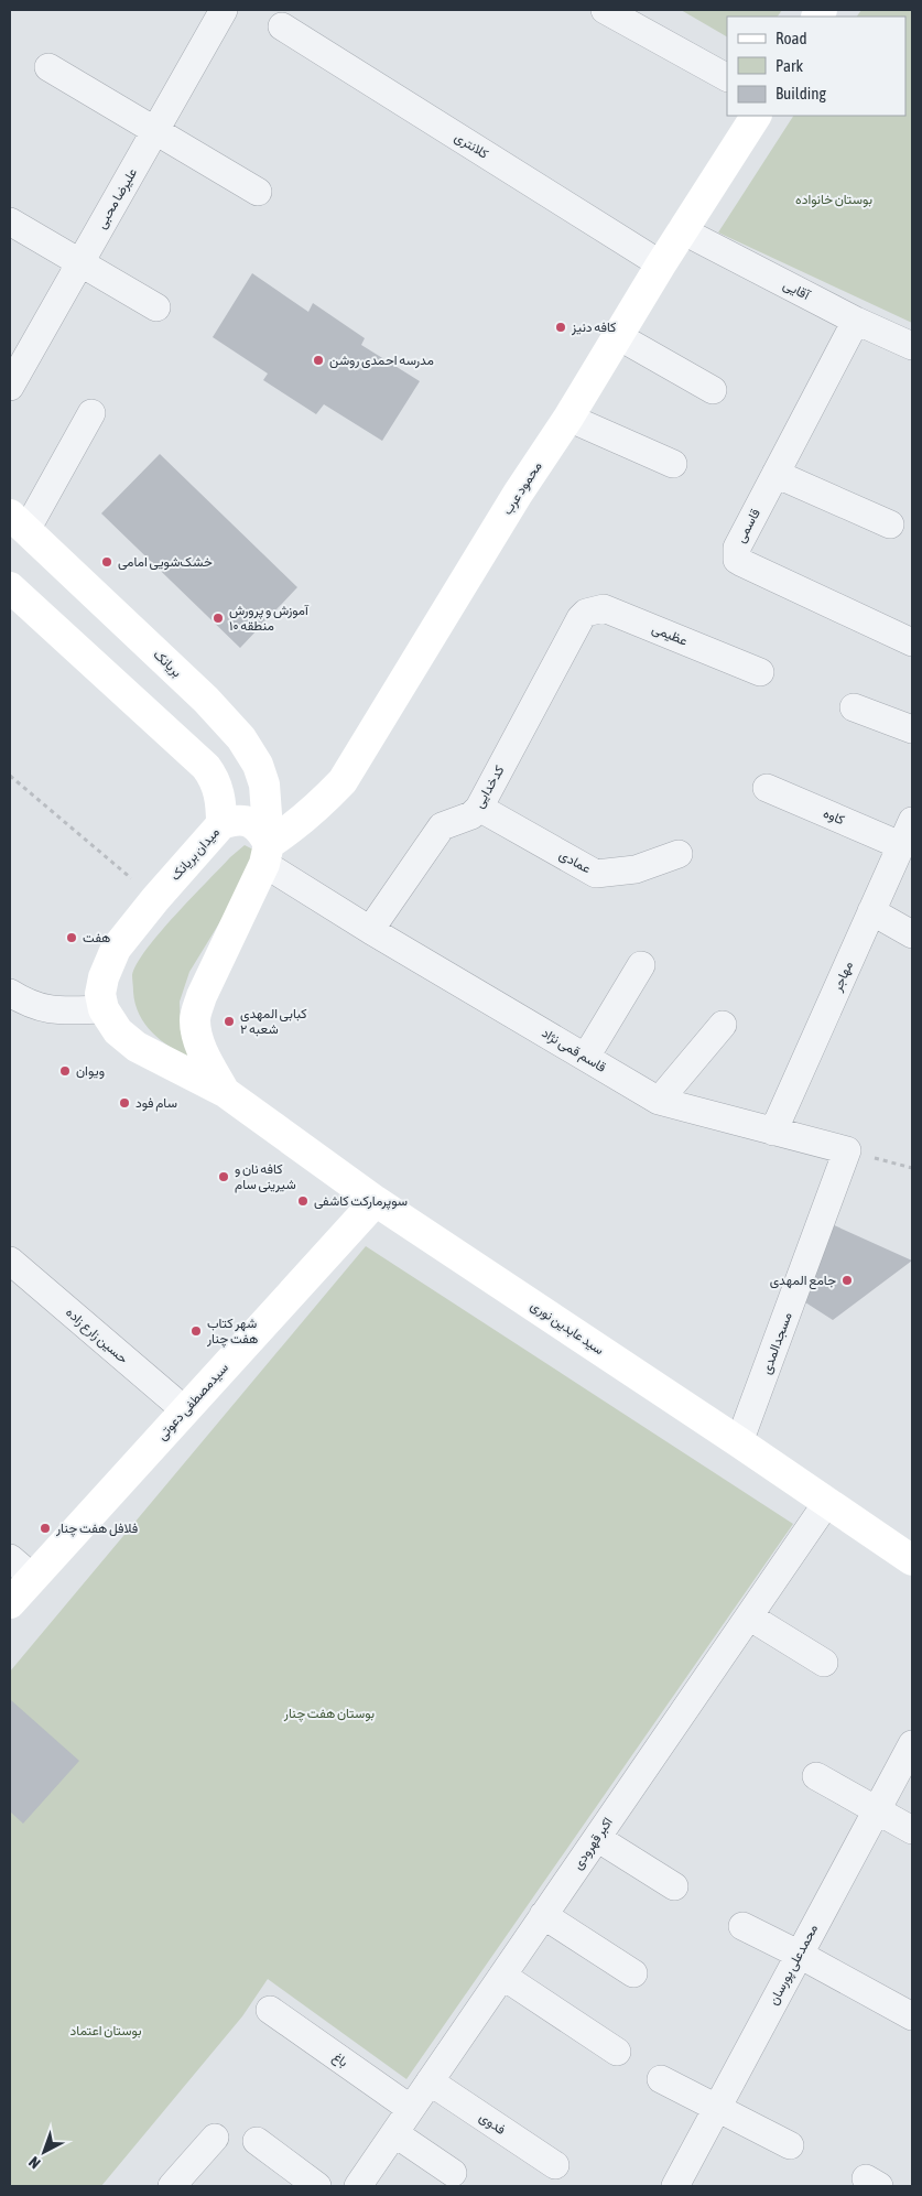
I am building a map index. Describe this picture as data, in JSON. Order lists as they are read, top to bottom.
{
  "streets": {
    "main road": [
      "محمود عرب",
      "بریانک",
      "میدان بریانک",
      "سید عابدین نوری",
      "سیدمصطفی دعوتی"
    ],
    "street": [
      "کلانتری",
      "علیرضا محبی",
      "آقایی",
      "قاسمی",
      "عظیمی",
      "کدخدایی",
      "کاوه",
      "عمادی",
      "مهاجر",
      "قاسم قمی نژاد",
      "حسین زارع زاده",
      "مسجدالمدی",
      "اکبر قهرودی",
      "محمدعلی پورسان",
      "باغ",
      "فدوی"
    ]
  },
  "crossings": [
    ["کلانتری", "محمود عرب"],
    ["آقایی", "محمود عرب"],
    ["آقایی", "قاسمی"],
    ["محمود عرب", "بریانک"],
    ["محمود عرب", "میدان بریانک"],
    ["محمود عرب", "قاسم قمی نژاد"],
    ["عظیمی", "کدخدایی"],
    ["بریانک", "میدان بریانک"],
    ["بریانک", "قاسم قمی نژاد"],
    ["کدخدایی", "عمادی"],
    ["کدخدایی", "قاسم قمی نژاد"],
    ["کاوه", "مهاجر"],
    ["میدان بریانک", "قاسم قمی نژاد"],
    ["مهاجر", "قاسم قمی نژاد"],
    ["قاسم قمی نژاد", "مسجدالمدی"],
    ["سید عابدین نوری", "مسجدالمدی"],
    ["سید عابدین نوری", "سیدمصطفی دعوتی"],
    ["سید عابدین نوری", "اکبر قهرودی"],
    ["حسین زارع زاده", "سیدمصطفی دعوتی"],
    ["اکبر قهرودی", "باغ"],
    ["اکبر قهرودی", "فدوی"]
  ],
  "parks": ["بوستان خانواده", "بوستان هفت چنار", "بوستان اعتماد"],
  "places": [
    "کافه دنیز",
    "مدرسه احمدی روشن",
    "خشک‌شویی امامی",
    "آموزش و پرورش منطقه ۱۰",
    "هفت",
    "کبابی المهدی شعبه ۲",
    "ویوان",
    "سام فود",
    "کافه نان و شیرینی سام",
    "سوپرمارکت کاشفی",
    "جامع المهدی",
    "شهر کتاب هفت چنار",
    "فلافل هفت چنار"
  ],
  "legend": ["Road", "Park", "Building"],
  "north": "bottom left"
}
